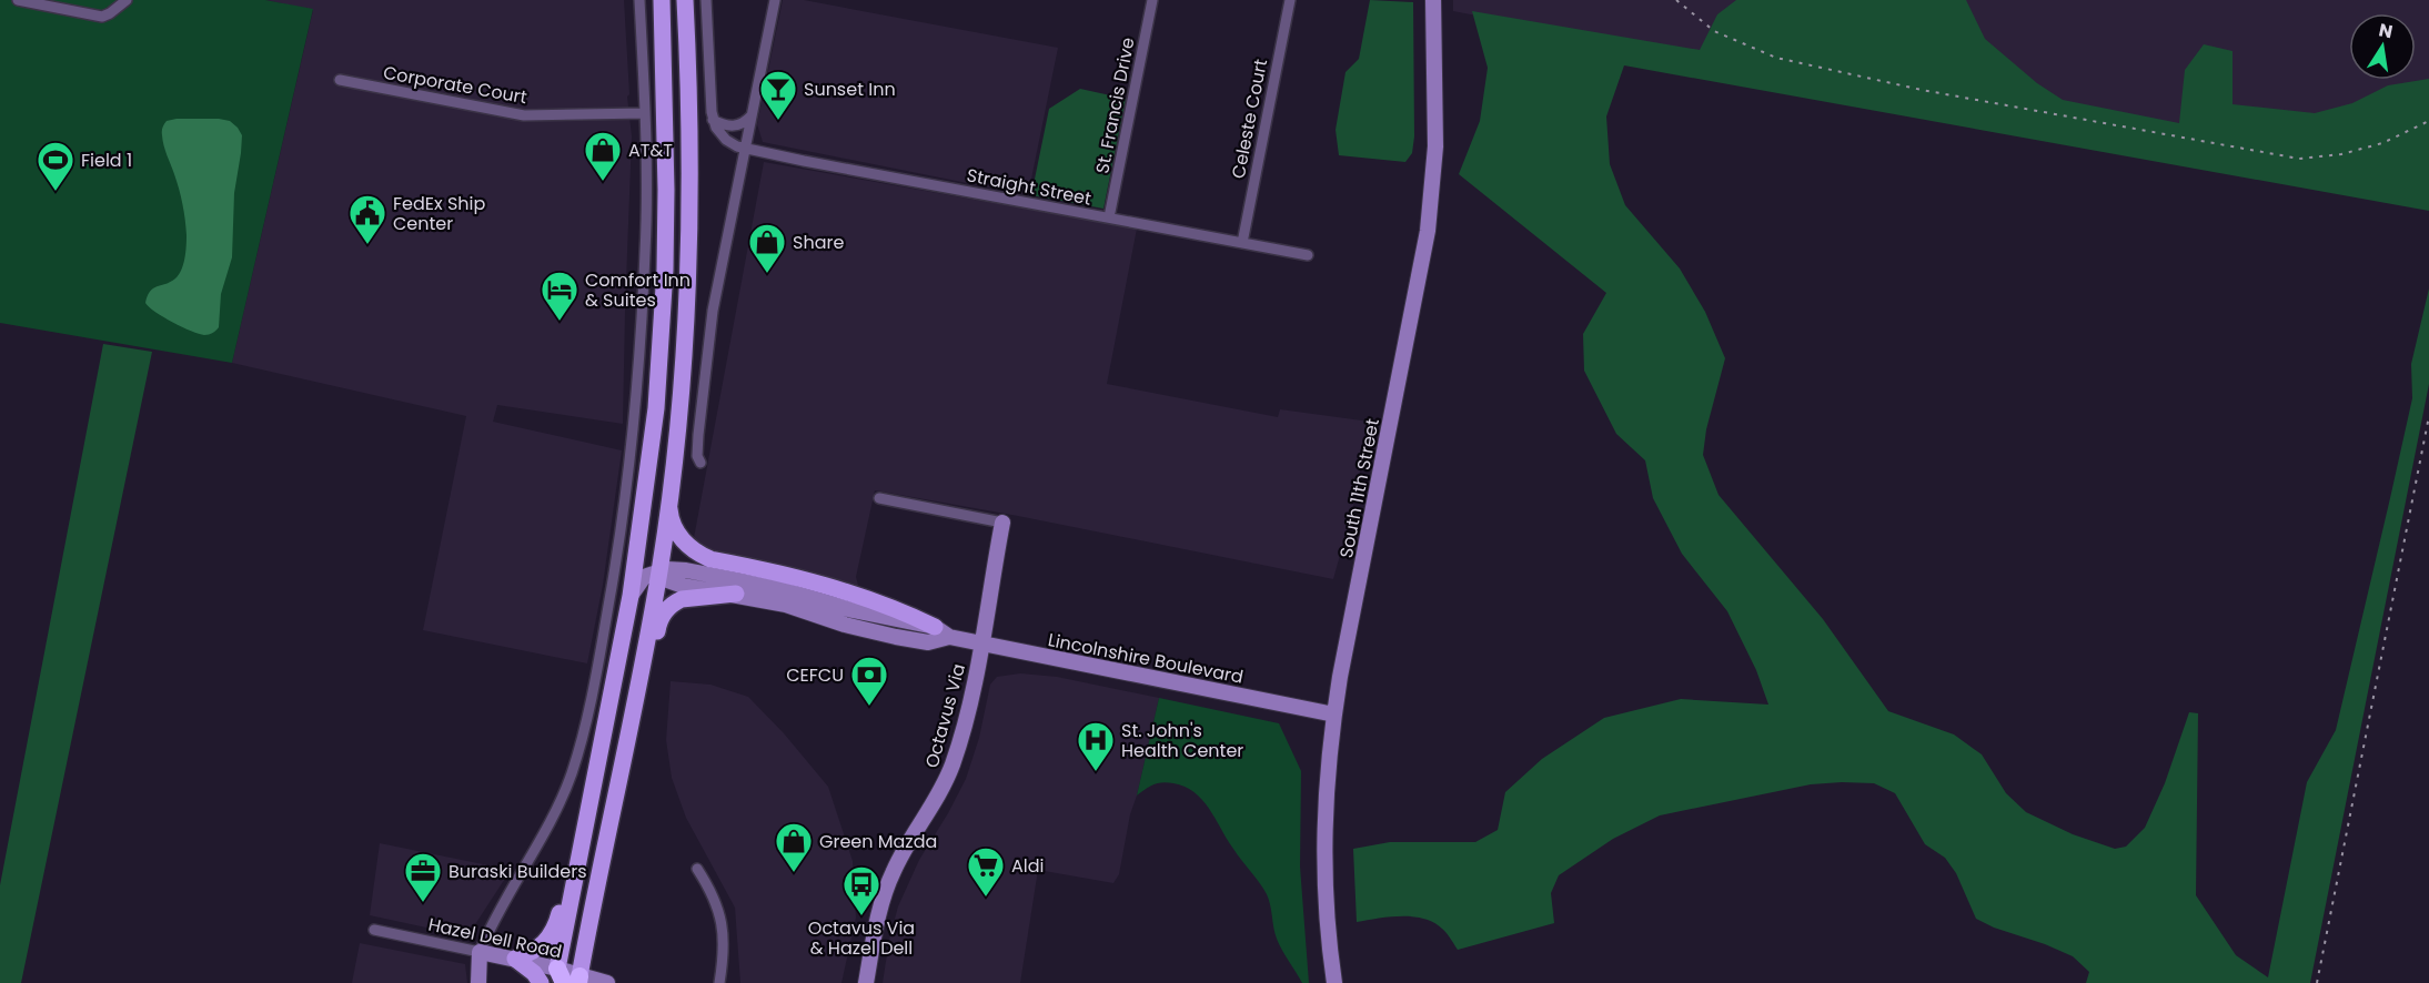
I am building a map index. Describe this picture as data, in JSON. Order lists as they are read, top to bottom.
{
  "streets": {
    "street": [
      "Corporate Court",
      "St. Francis Drive",
      "Celeste Court",
      "Straight Street",
      "South 11th Street",
      "Lincolnshire Boulevard",
      "Octavus Via",
      "Hazel Dell Road"
    ]
  },
  "crossings": [
    ["St. Francis Drive", "Straight Street"],
    ["Celeste Court", "Straight Street"],
    ["South 11th Street", "Lincolnshire Boulevard"],
    ["Lincolnshire Boulevard", "Octavus Via"]
  ],
  "places": {
    "bar": ["Sunset Inn"],
    "shop": ["AT&T", "Share", "Green Mazda"],
    "sports": ["Field 1"],
    "public building": ["FedEx Ship Center"],
    "hotel": ["Comfort Inn & Suites"],
    "bank": ["CEFCU"],
    "hospital": ["St. John's Health Center"],
    "supermarket": ["Aldi"],
    "office": ["Buraski Builders"],
    "bus stop": ["Octavus Via & Hazel Dell"]
  },
  "north": "top"
}
